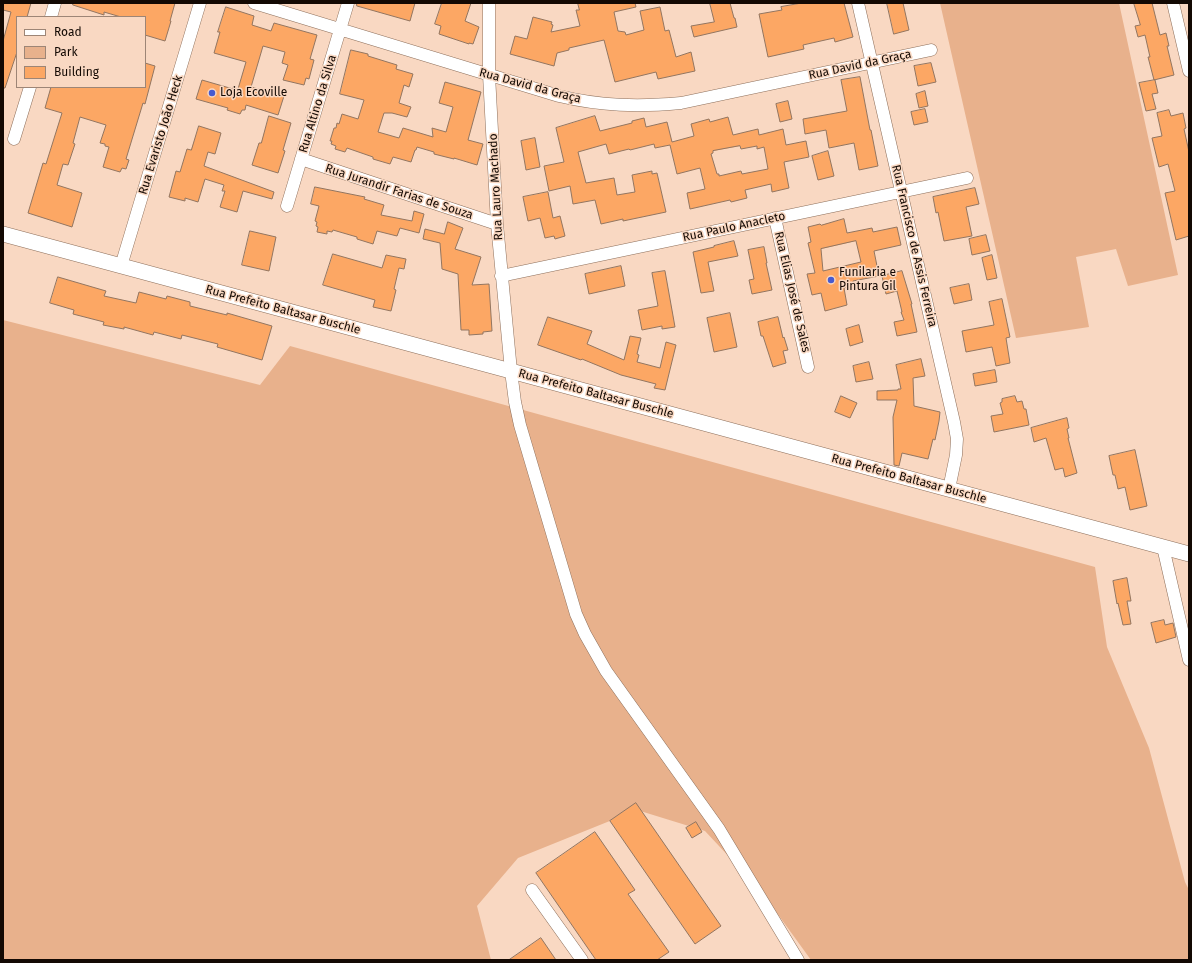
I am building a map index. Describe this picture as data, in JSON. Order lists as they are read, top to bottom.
{
  "streets": {
    "main road": ["Rua Prefeito Baltasar Buschle"],
    "street": [
      "Rua David da Graça",
      "Rua Altino da Silva",
      "Rua Evaristo João Heck",
      "Rua Lauro Machado",
      "Rua Jurandir Farias de Souza",
      "Rua Paulo Anacleto",
      "Rua Francisco de Assis Ferreira",
      "Rua Elias José de Sales"
    ]
  },
  "crossings": [
    ["Rua David da Graça", "Rua Altino da Silva"],
    ["Rua David da Graça", "Rua Lauro Machado"],
    ["Rua David da Graça", "Rua Francisco de Assis Ferreira"],
    ["Rua Altino da Silva", "Rua Jurandir Farias de Souza"],
    ["Rua Evaristo João Heck", "Rua Prefeito Baltasar Buschle"],
    ["Rua Lauro Machado", "Rua Jurandir Farias de Souza"],
    ["Rua Lauro Machado", "Rua Paulo Anacleto"],
    ["Rua Lauro Machado", "Rua Prefeito Baltasar Buschle"],
    ["Rua Paulo Anacleto", "Rua Francisco de Assis Ferreira"],
    ["Rua Paulo Anacleto", "Rua Elias José de Sales"],
    ["Rua Francisco de Assis Ferreira", "Rua Prefeito Baltasar Buschle"]
  ],
  "places": ["Loja Ecoville", "Funilaria e Pintura Gil"],
  "legend": ["Road", "Park", "Building"]
}
